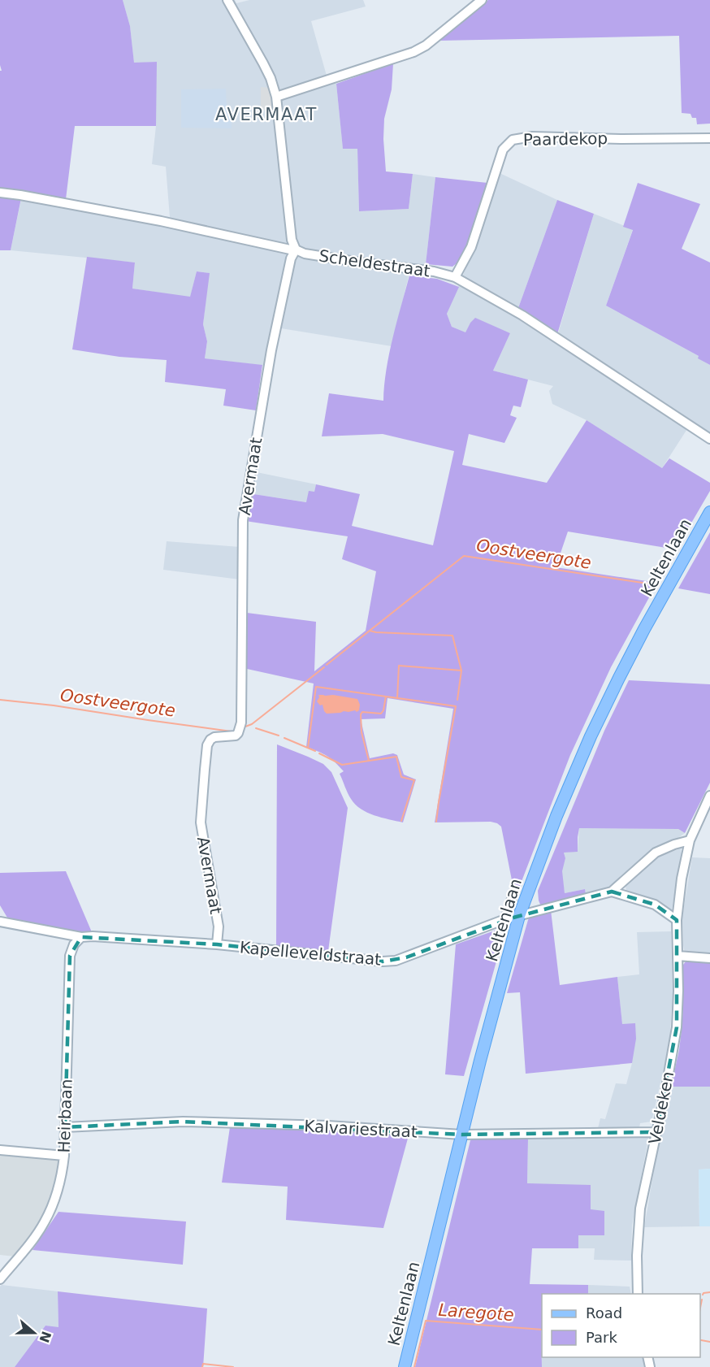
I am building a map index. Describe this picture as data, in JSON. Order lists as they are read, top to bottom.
{
  "streets": {
    "main road": ["Keltenlaan"],
    "street": [
      "Paardekop",
      "Scheldestraat",
      "Avermaat",
      "Kapelleveldstraat",
      "Veldeken",
      "Heirbaan",
      "Kalvariestraat"
    ]
  },
  "crossings": [
    ["Paardekop", "Scheldestraat"],
    ["Scheldestraat", "Avermaat"],
    ["Avermaat", "Kapelleveldstraat"],
    ["Keltenlaan", "Kapelleveldstraat"],
    ["Keltenlaan", "Kalvariestraat"],
    ["Kapelleveldstraat", "Heirbaan"],
    ["Veldeken", "Kalvariestraat"],
    ["Heirbaan", "Kalvariestraat"]
  ],
  "districts": ["AVERMAAT"],
  "water": ["Oostveergote", "Laregote"],
  "legend": ["Road", "Park"],
  "north": "right"
}
